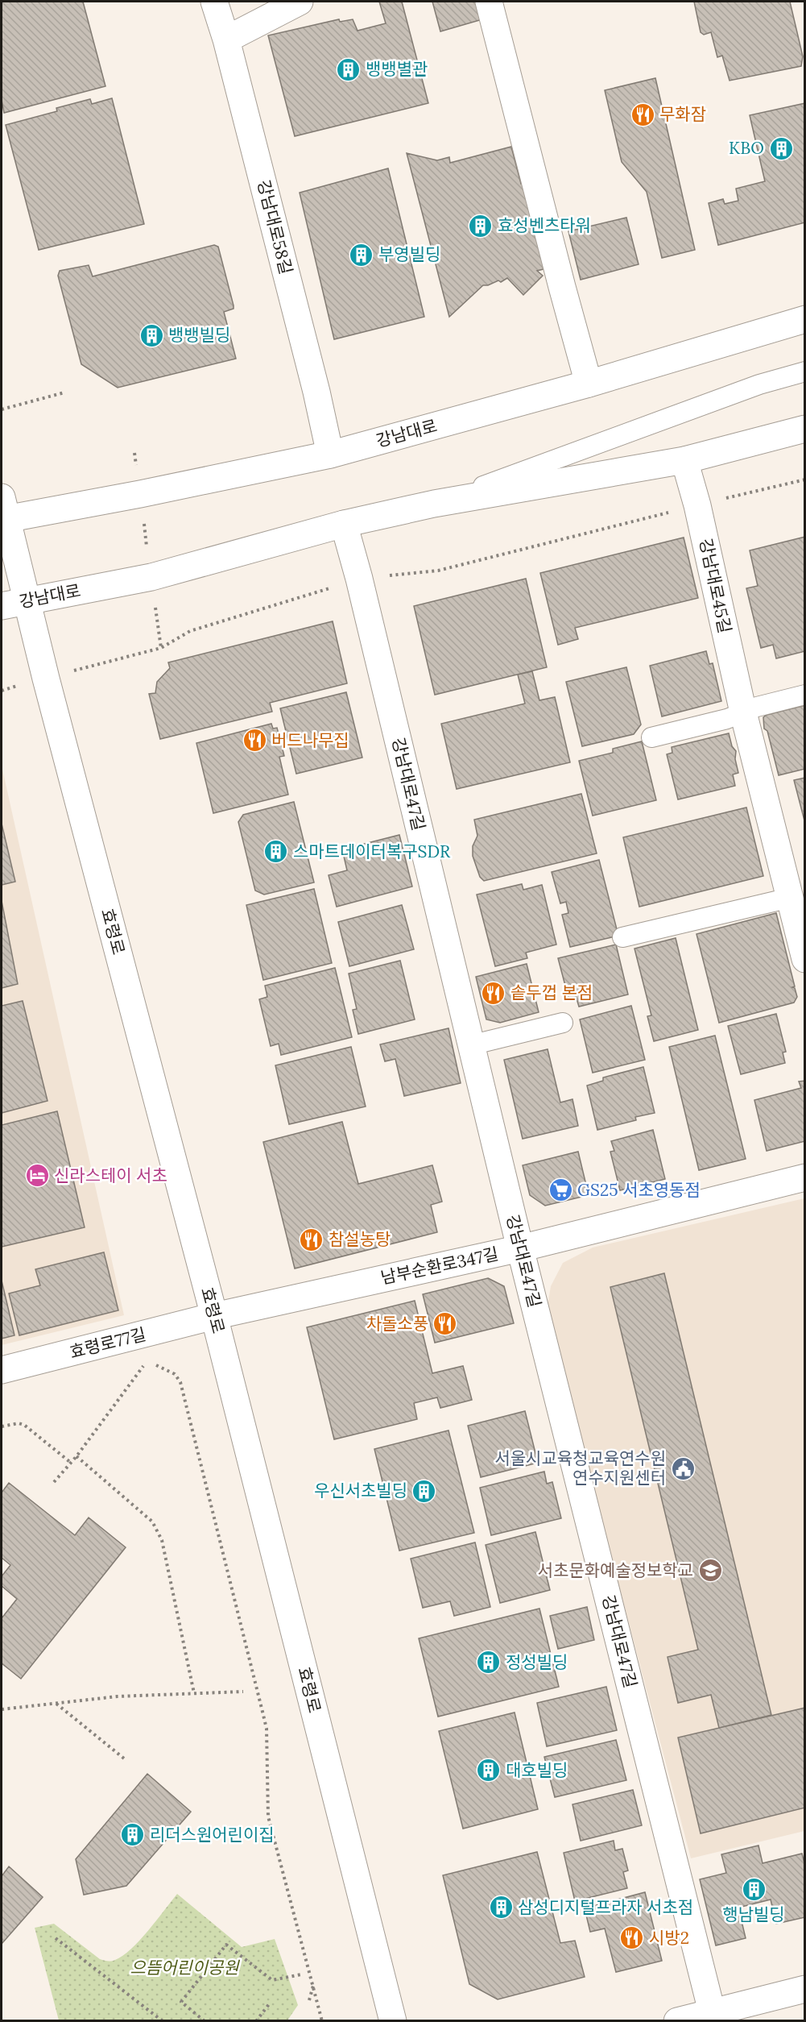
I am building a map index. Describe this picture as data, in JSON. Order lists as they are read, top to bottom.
{
  "streets": {
    "street": [
      "강남대로58길",
      "강남대로",
      "강남대로45길",
      "강남대로47길",
      "효령로",
      "남부순환로347길",
      "효령로77길"
    ]
  },
  "crossings": [
    ["강남대로58길", "강남대로"],
    ["강남대로", "강남대로45길"],
    ["강남대로", "강남대로47길"],
    ["강남대로", "효령로"],
    ["강남대로47길", "남부순환로347길"],
    ["효령로", "남부순환로347길"],
    ["효령로", "효령로77길"],
    ["남부순환로347길", "효령로77길"]
  ],
  "parks": ["으뜸어린이공원"],
  "places": {
    "building": [
      "뱅뱅별관",
      "KBO",
      "효성벤츠타워",
      "부영빌딩",
      "뱅뱅빌딩",
      "스마트데이터복구SDR",
      "우신서초빌딩",
      "정성빌딩",
      "대호빌딩",
      "리더스원어린이집",
      "행남빌딩",
      "삼성디지털프라자 서초점"
    ],
    "restaurant": [
      "무화잠",
      "버드나무집",
      "솥두껍 본점",
      "참설농탕",
      "차돌소풍",
      "시방2"
    ],
    "hotel": ["신라스테이 서초"],
    "supermarket": ["GS25 서초영동점"],
    "public building": ["서울시교육청교육연수원 연수지원센터"],
    "school or university": ["서초문화예술정보학교"]
  }
}
